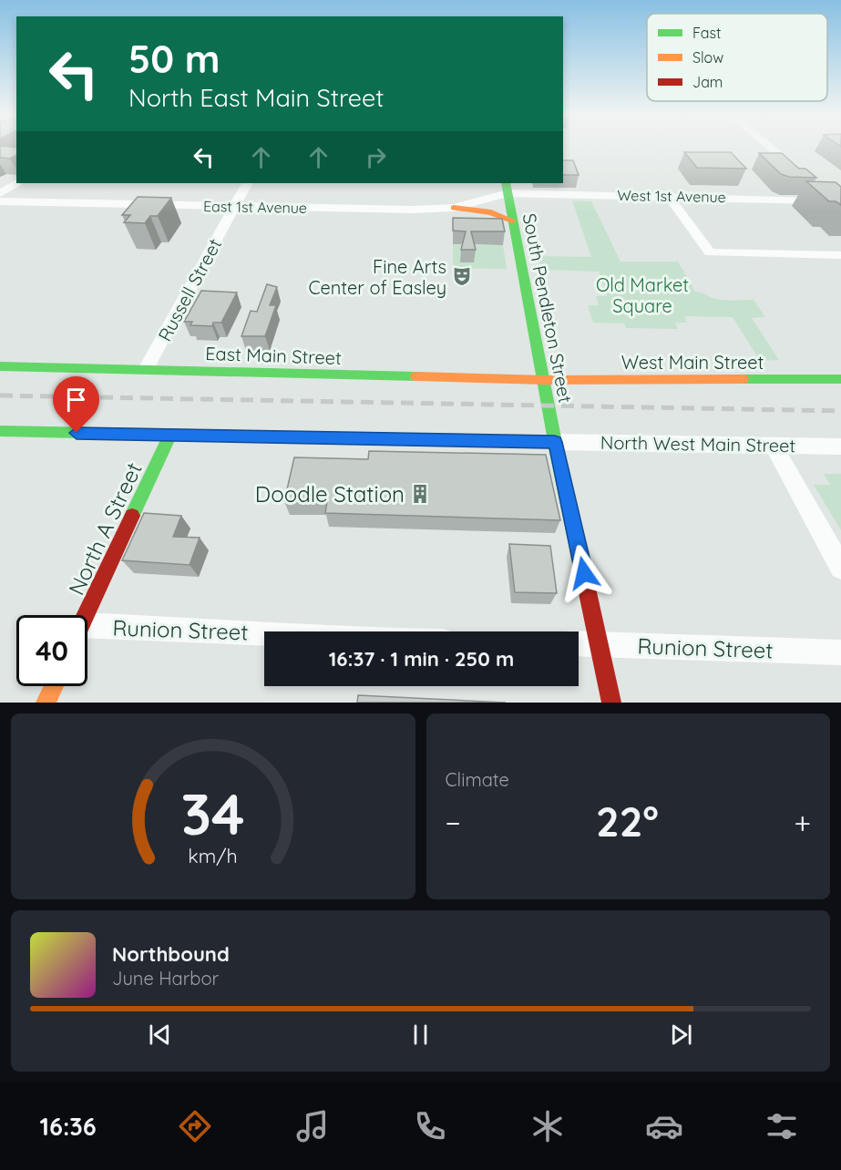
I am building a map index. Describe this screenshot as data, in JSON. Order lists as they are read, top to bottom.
{
  "streets": {
    "main road": [
      "South Pendleton Street",
      "East Main Street",
      "West Main Street",
      "North A Street"
    ],
    "street": [
      "West 1st Avenue",
      "East 1st Avenue",
      "Russell Street",
      "North West Main Street",
      "Runion Street"
    ]
  },
  "crossings": [
    ["West 1st Avenue", "East 1st Avenue"],
    ["West 1st Avenue", "South Pendleton Street"],
    ["East 1st Avenue", "Russell Street"],
    ["East 1st Avenue", "South Pendleton Street"],
    ["Russell Street", "East Main Street"],
    ["South Pendleton Street", "East Main Street"],
    ["South Pendleton Street", "West Main Street"],
    ["South Pendleton Street", "North West Main Street"],
    ["South Pendleton Street", "Runion Street"],
    ["East Main Street", "West Main Street"]
  ],
  "parks": ["Old Market Square"],
  "places": {
    "theatre": ["Fine Arts Center of Easley"],
    "building": ["Doodle Station"]
  },
  "legend": ["Fast", "Slow", "Jam"],
  "page": {
    "turn": ["50 m", "North East Main Street"],
    "limit": "40",
    "trip": "16:37 · 1 min · 250 m",
    "tile": "Climate",
    "heat": ["−", "22°", "+"],
    "song": ["Northbound", "June Harbor"],
    "tabs": "16:36",
    "gauge": ["34", "km/h"]
  }
}
